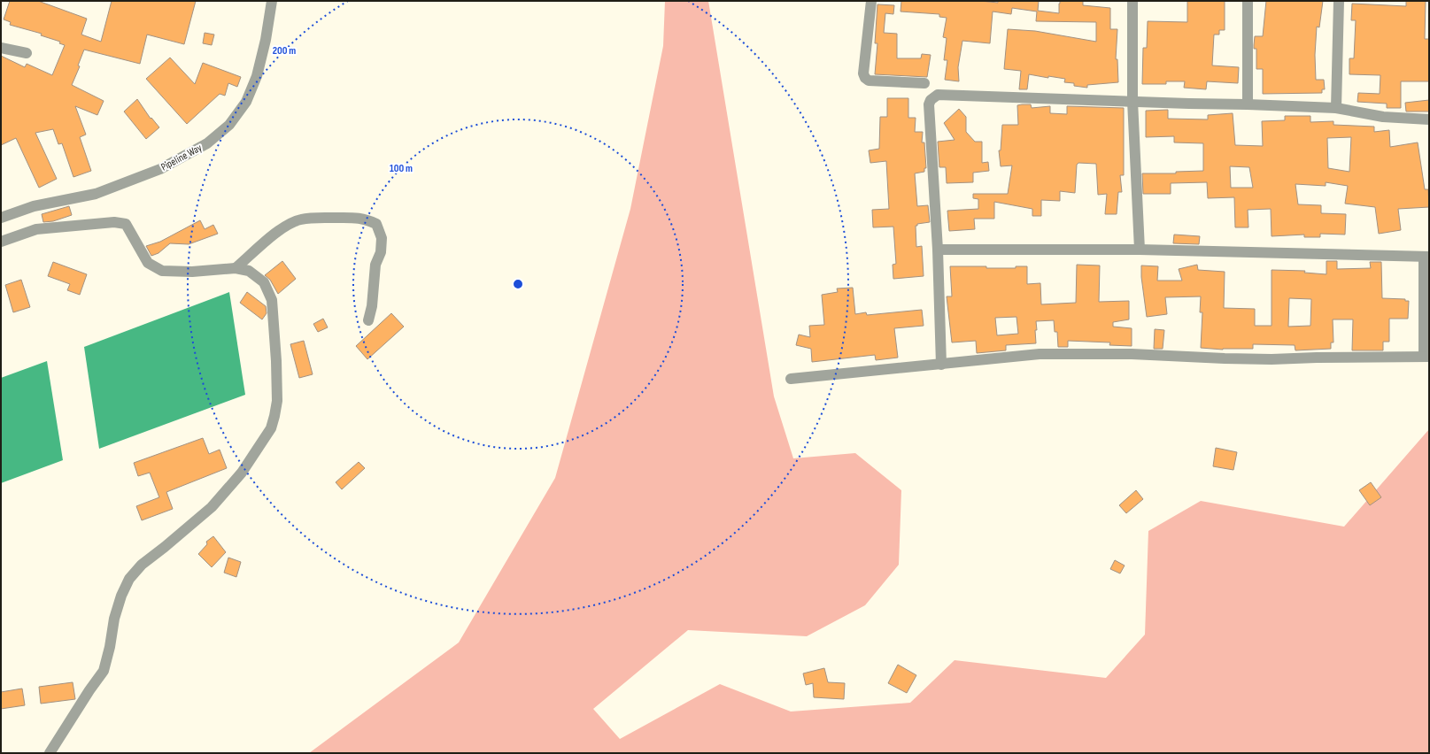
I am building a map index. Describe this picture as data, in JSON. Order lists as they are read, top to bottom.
{
  "streets": {
    "street": ["Pipeline Way"]
  },
  "rings": ["200 m", "100 m"]
}
